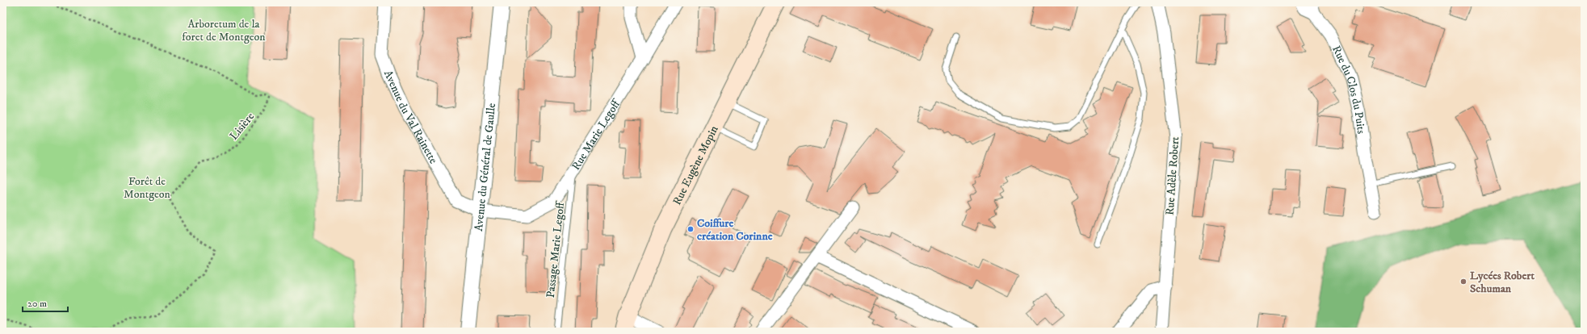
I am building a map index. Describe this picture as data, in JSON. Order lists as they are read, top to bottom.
{
  "streets": {
    "main road": ["Rue Eugène Mopin"],
    "street": [
      "Rue du Clos du Puits",
      "Avenue du Val Rainette",
      "Rue Marie Legoff",
      "Avenue du Général de Gaulle",
      "Rue Adèle Robert"
    ],
    "lane": ["Passage Marie Legoff"],
    "path": ["Lisière"]
  },
  "crossings": [
    ["Avenue du Val Rainette", "Rue Marie Legoff"],
    ["Avenue du Val Rainette", "Avenue du Général de Gaulle"],
    ["Rue Marie Legoff", "Avenue du Général de Gaulle"],
    ["Rue Marie Legoff", "Passage Marie Legoff"]
  ],
  "parks": ["Arboretum de la foret de Montgeon", "Forêt de Montgeon"],
  "places": ["Coiffure création Corinne", "Lycées Robert Schuman"],
  "scale_bar": "20 m"
}
